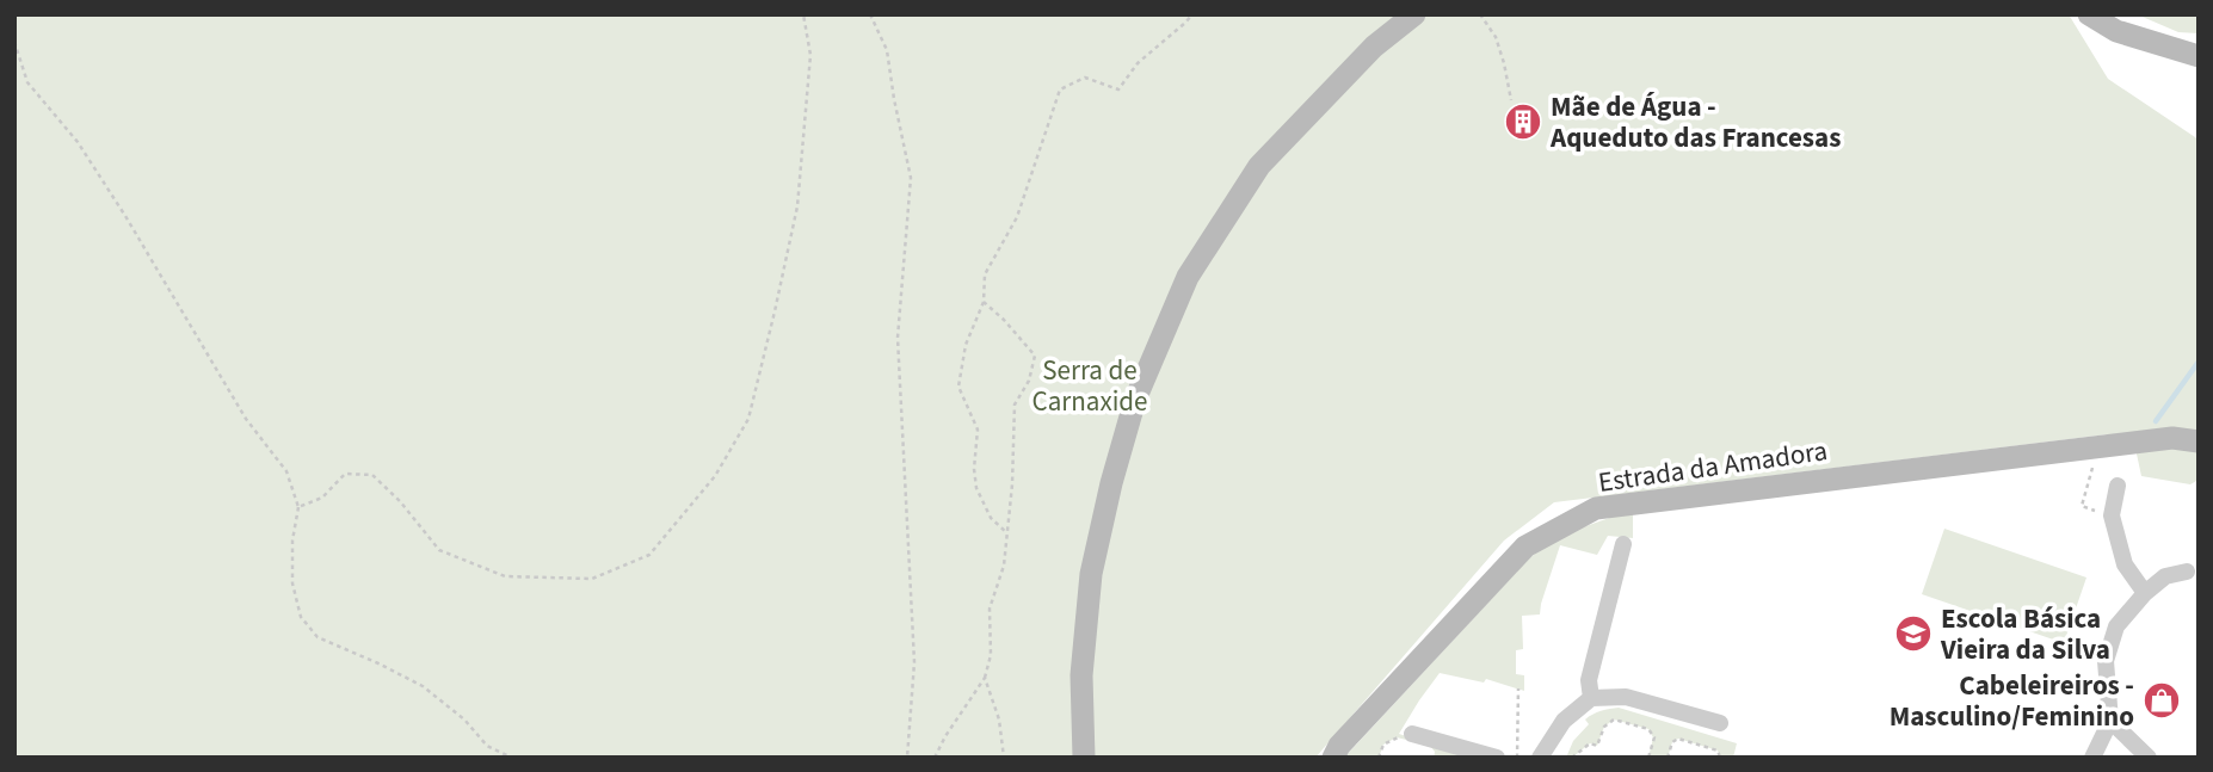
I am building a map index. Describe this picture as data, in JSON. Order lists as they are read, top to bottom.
{
  "streets": {
    "street": ["Estrada da Amadora"]
  },
  "parks": ["Serra de Carnaxide"],
  "places": {
    "building": ["Mãe de Água - Aqueduto das Francesas"],
    "school or university": ["Escola Básica Vieira da Silva"],
    "shop": ["Cabeleireiros - Masculino/Feminino"]
  }
}
